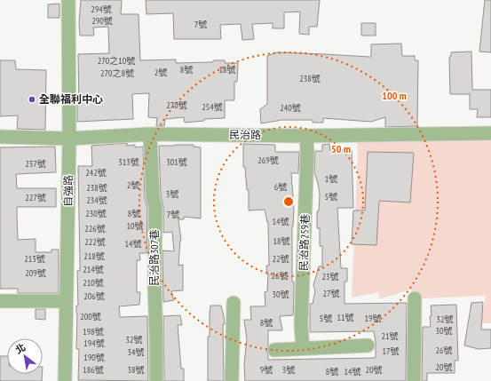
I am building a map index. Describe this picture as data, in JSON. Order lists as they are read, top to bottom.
{
  "streets": {
    "street": [
      "民治路",
      "自強路",
      "民治路259巷",
      "民治路307巷"
    ]
  },
  "crossings": [
    ["民治路", "自強路"],
    ["民治路", "民治路259巷"],
    ["民治路", "民治路307巷"]
  ],
  "places": ["全聯福利中心"],
  "house_numbers": [
    "294號",
    "290號",
    "7號",
    "270之10號",
    "8號",
    "18號",
    "2號",
    "270之8號",
    "238號",
    "270號",
    "254號",
    "240號",
    "269號",
    "313號",
    "301號",
    "237號",
    "242號",
    "1號",
    "2號",
    "6號",
    "238號",
    "3號",
    "5號",
    "227號",
    "234號",
    "230號",
    "8號",
    "7號",
    "14號",
    "10號",
    "226號",
    "18號",
    "222號",
    "14號",
    "218號",
    "213號",
    "22號",
    "214號",
    "209號",
    "26號",
    "23號",
    "210號",
    "27號",
    "30號",
    "206號",
    "200號",
    "11號",
    "5號",
    "19號",
    "32號",
    "8號",
    "30號",
    "198號",
    "21號",
    "32號",
    "194號",
    "26號",
    "17號",
    "34號",
    "190號",
    "20號",
    "186號",
    "38號",
    "9號",
    "3號",
    "20號",
    "8號",
    "14號"
  ],
  "north": "top left",
  "rings": ["100 m", "50 m"]
}
